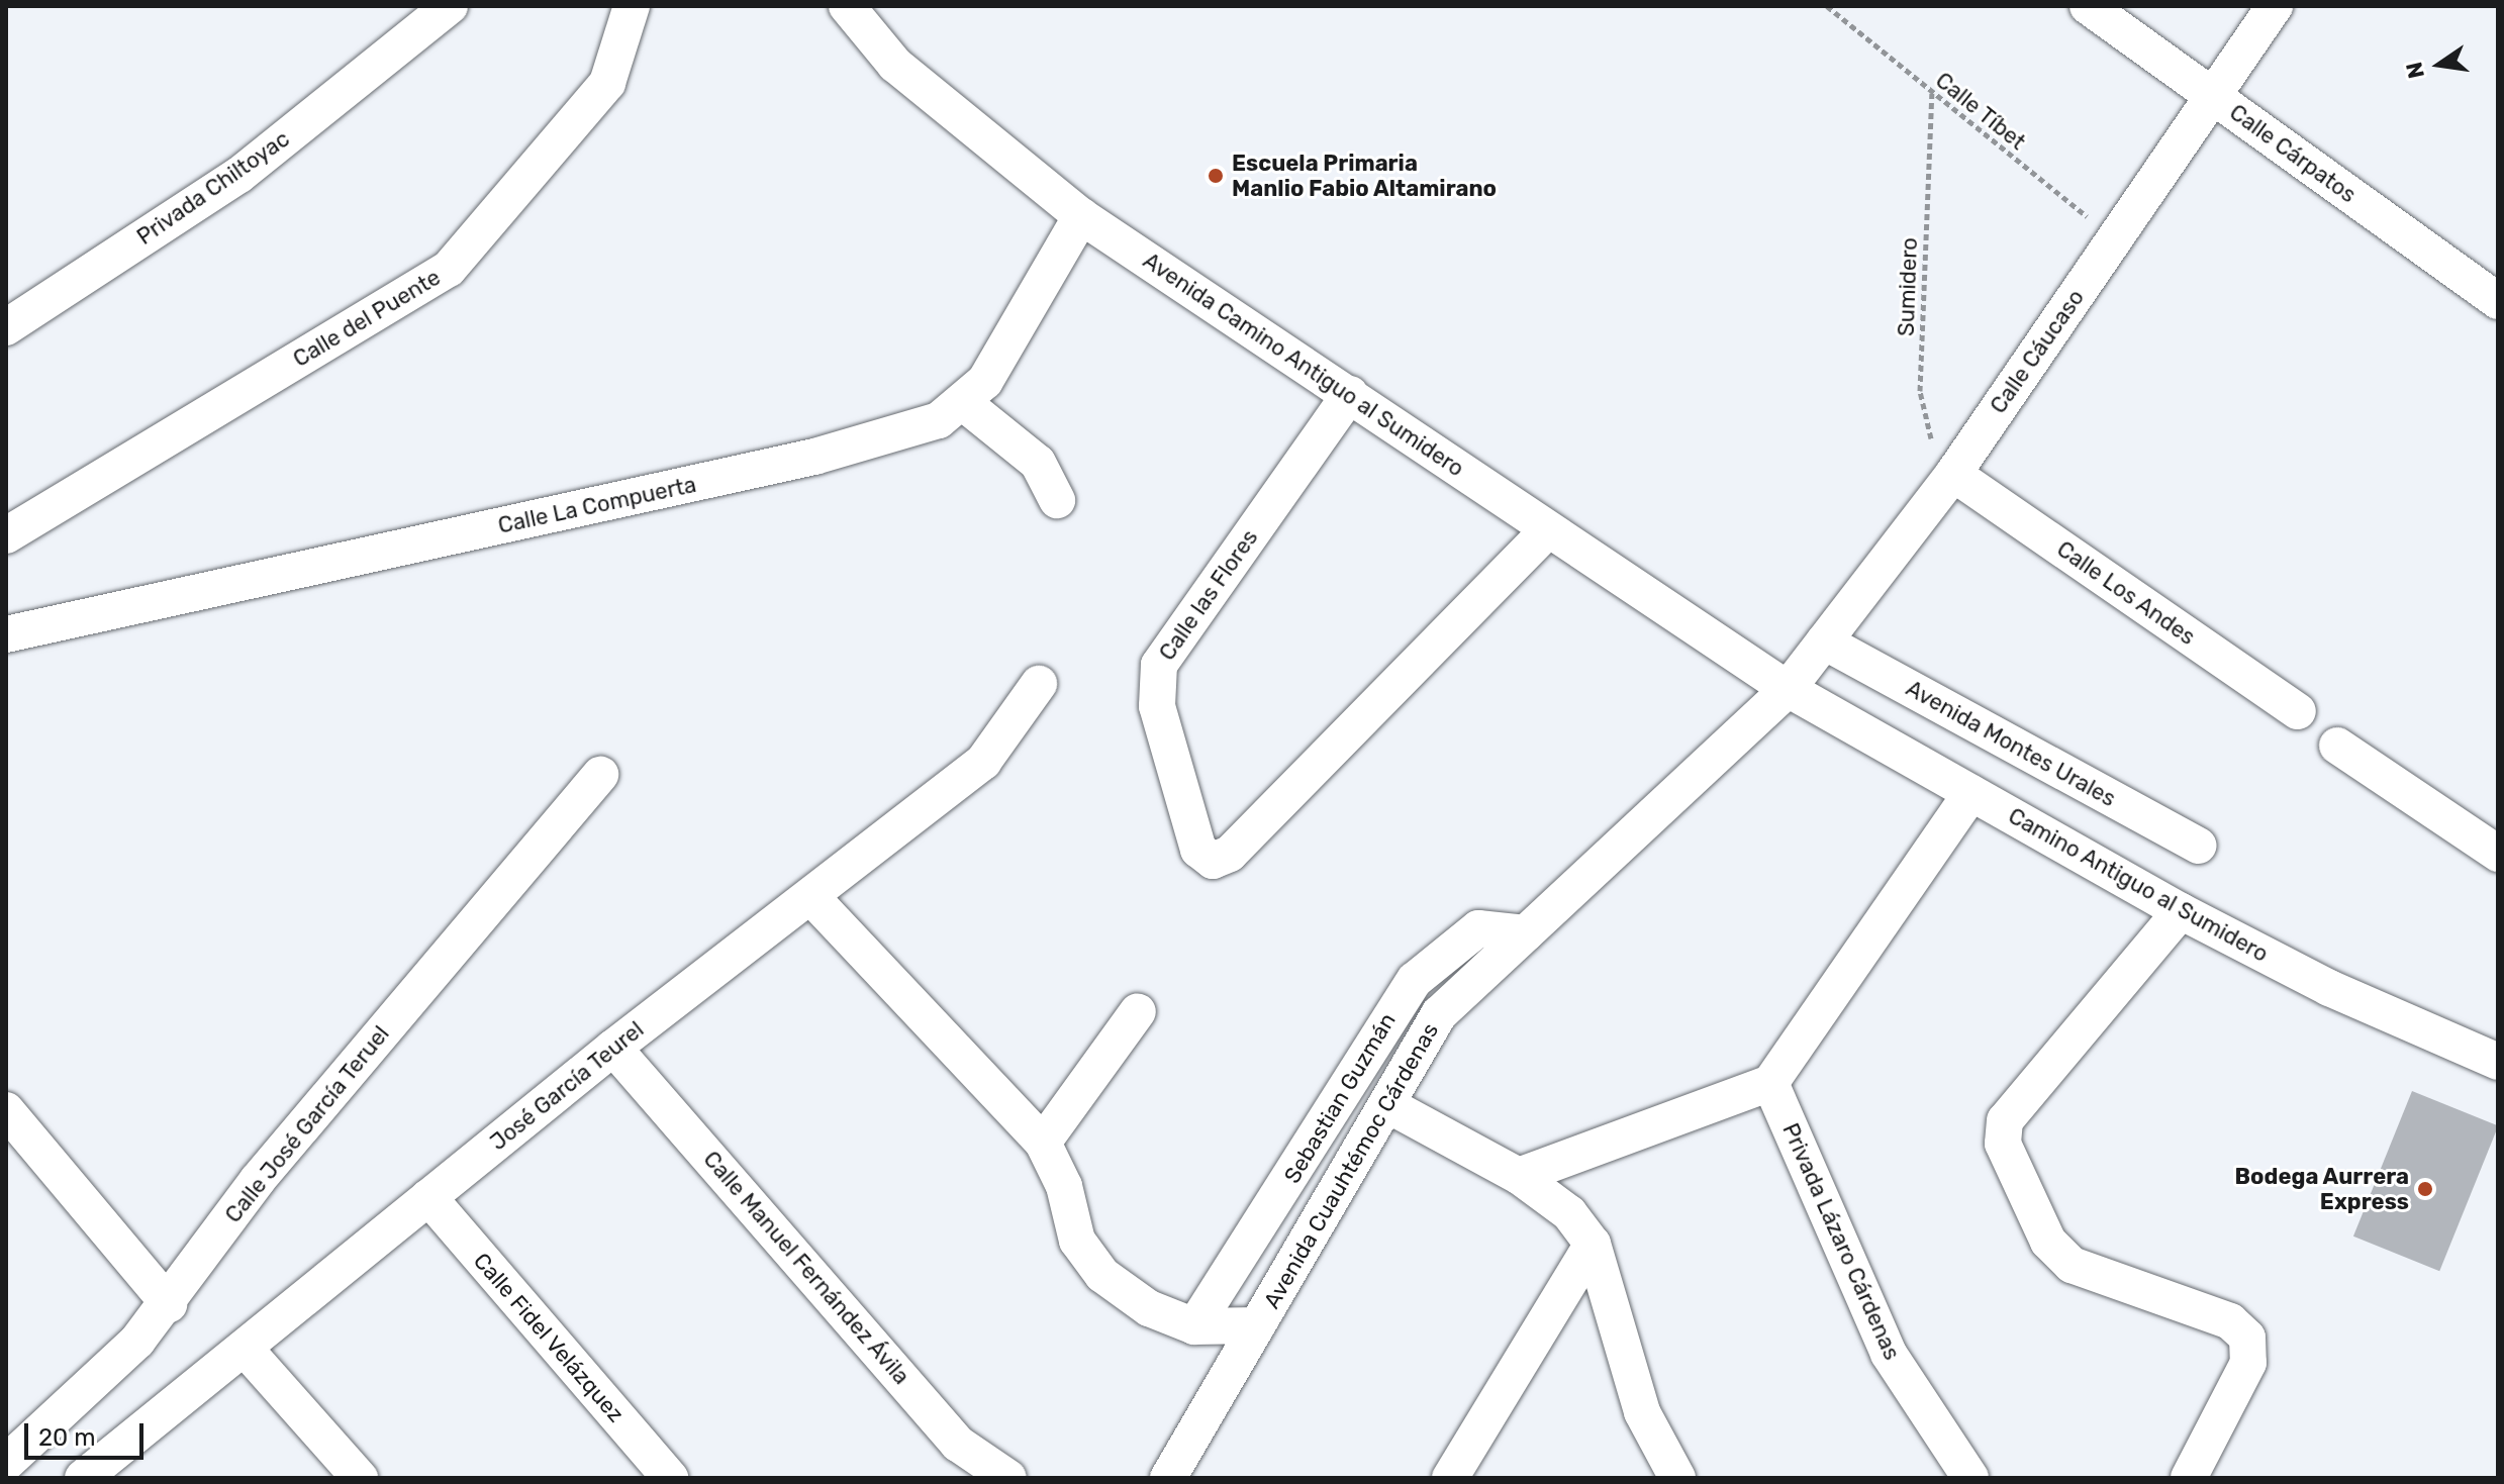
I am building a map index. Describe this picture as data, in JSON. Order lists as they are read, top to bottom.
{
  "streets": {
    "street": [
      "Calle Cárpatos",
      "Privada Chiltoyac",
      "Calle del Puente",
      "Calle Cáucaso",
      "Avenida Camino Antiguo al Sumidero",
      "Calle La Compuerta",
      "Calle Los Andes",
      "Calle las Flores",
      "Avenida Montes Urales",
      "Camino Antiguo al Sumidero",
      "José García Teurel",
      "Sebastian Guzmán",
      "Calle José García Teruel",
      "Avenida Cuauhtémoc Cárdenas",
      "Privada Lázaro Cárdenas",
      "Calle Manuel Fernández Ávila",
      "Calle Fidel Velázquez"
    ],
    "path": ["Calle Tíbet", "Sumidero"]
  },
  "crossings": [
    ["Calle Tíbet", "Sumidero"],
    ["Calle Tíbet", "Calle Cáucaso"],
    ["Calle Cárpatos", "Calle Cáucaso"],
    ["Sumidero", "Calle Cáucaso"],
    ["Sumidero", "Calle Los Andes"],
    ["Calle Cáucaso", "Avenida Camino Antiguo al Sumidero"],
    ["Calle Cáucaso", "Calle Los Andes"],
    ["Calle Cáucaso", "Avenida Montes Urales"],
    ["Calle Cáucaso", "Camino Antiguo al Sumidero"],
    ["Calle Cáucaso", "Avenida Cuauhtémoc Cárdenas"],
    ["Avenida Camino Antiguo al Sumidero", "Calle las Flores"],
    ["Avenida Camino Antiguo al Sumidero", "Camino Antiguo al Sumidero"],
    ["Avenida Camino Antiguo al Sumidero", "Avenida Cuauhtémoc Cárdenas"],
    ["Camino Antiguo al Sumidero", "Avenida Cuauhtémoc Cárdenas"],
    ["José García Teurel", "Calle Manuel Fernández Ávila"],
    ["José García Teurel", "Calle Fidel Velázquez"],
    ["Sebastian Guzmán", "Avenida Cuauhtémoc Cárdenas"]
  ],
  "places": ["Escuela Primaria Manlio Fabio Altamirano", "Bodega Aurrera Express"],
  "scale_bar": "20 m",
  "north": "left"
}
